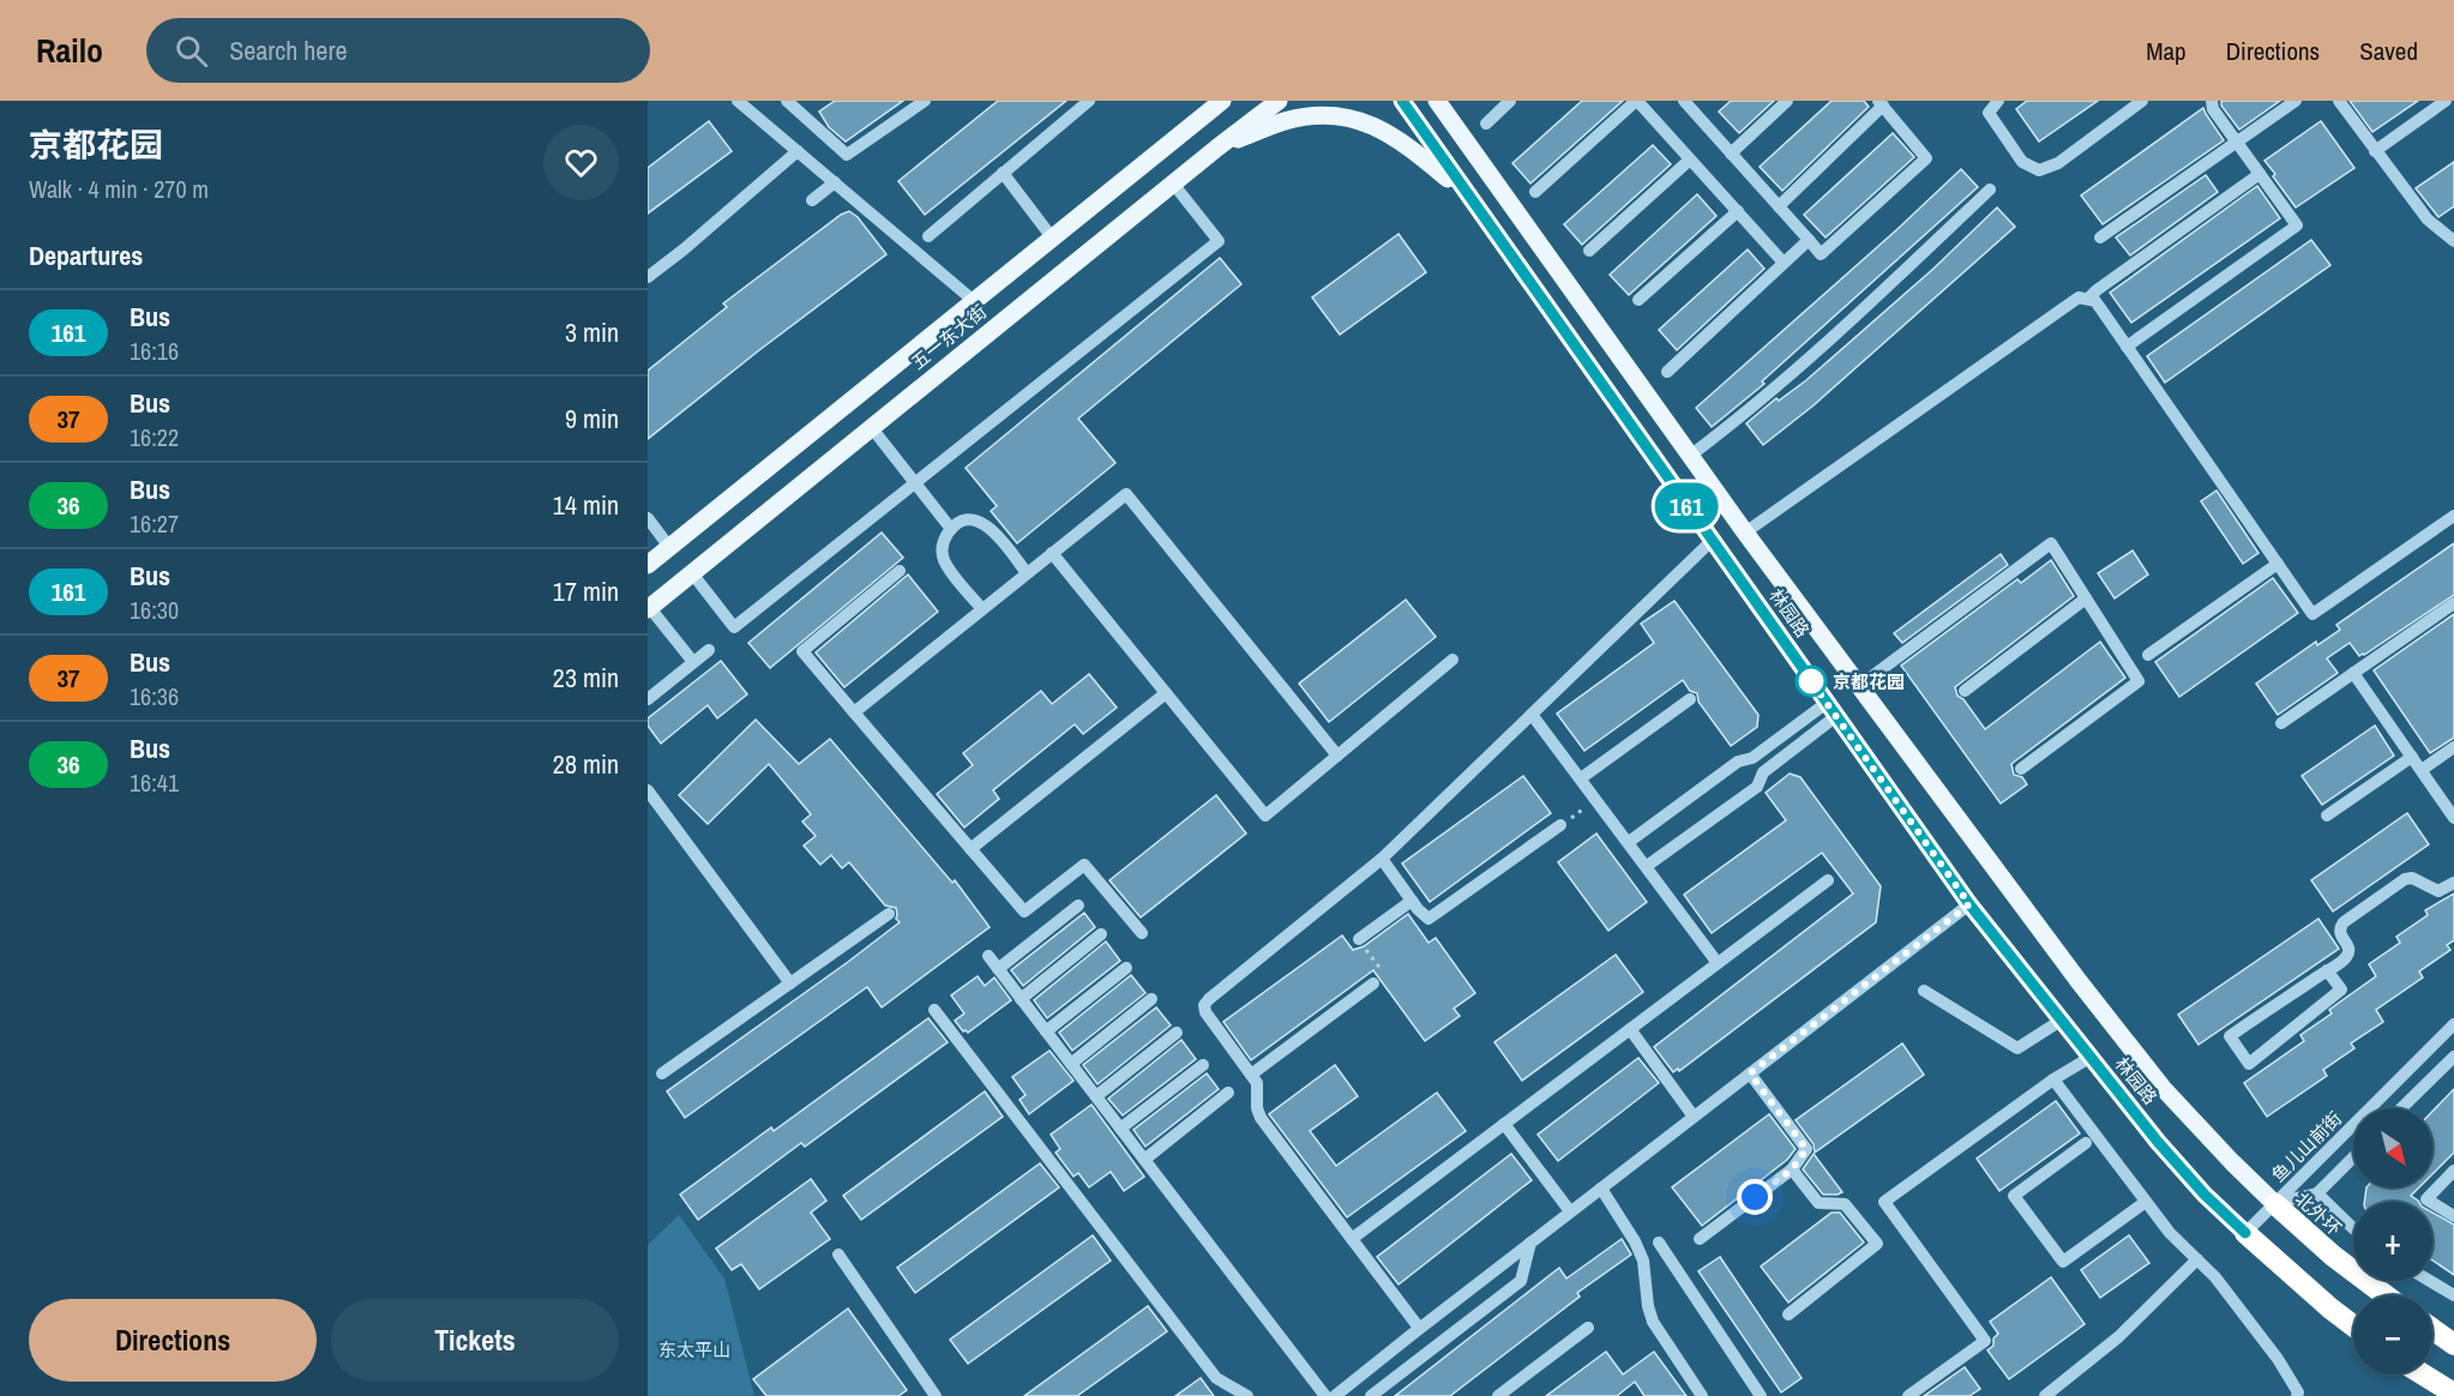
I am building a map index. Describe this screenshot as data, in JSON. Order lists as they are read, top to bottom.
{
  "streets": {
    "highway": ["北外环"],
    "main road": ["五一东大街", "林园路"],
    "street": ["鱼儿山前街"]
  },
  "crossings": [
    ["林园路", "鱼儿山前街"],
    ["林园路", "北外环"],
    ["鱼儿山前街", "北外环"]
  ],
  "parks": ["东太平山"],
  "places": ["京都花园"],
  "lines": ["bus line 161"],
  "north": "bottom right",
  "page": {
    "header": "Railo",
    "search": "Search here",
    "nav": ["Map", "Directions", "Saved"],
    "heading": [
      ["京都花园", "Walk · 4 min · 270 m"],
      "Departures"
    ],
    "on_map": "161",
    "list": [
      {
        "mark": "161",
        "name": "Bus",
        "note": "16:16",
        "value": "3 min"
      },
      {
        "mark": "37",
        "name": "Bus",
        "note": "16:22",
        "value": "9 min"
      },
      {
        "mark": "36",
        "name": "Bus",
        "note": "16:27",
        "value": "14 min"
      },
      {
        "mark": "161",
        "name": "Bus",
        "note": "16:30",
        "value": "17 min"
      },
      {
        "mark": "37",
        "name": "Bus",
        "note": "16:36",
        "value": "23 min"
      },
      {
        "mark": "36",
        "name": "Bus",
        "note": "16:41",
        "value": "28 min"
      }
    ],
    "map_buttons": ["+", "−"],
    "buttons": ["Directions", "Tickets"]
  }
}
